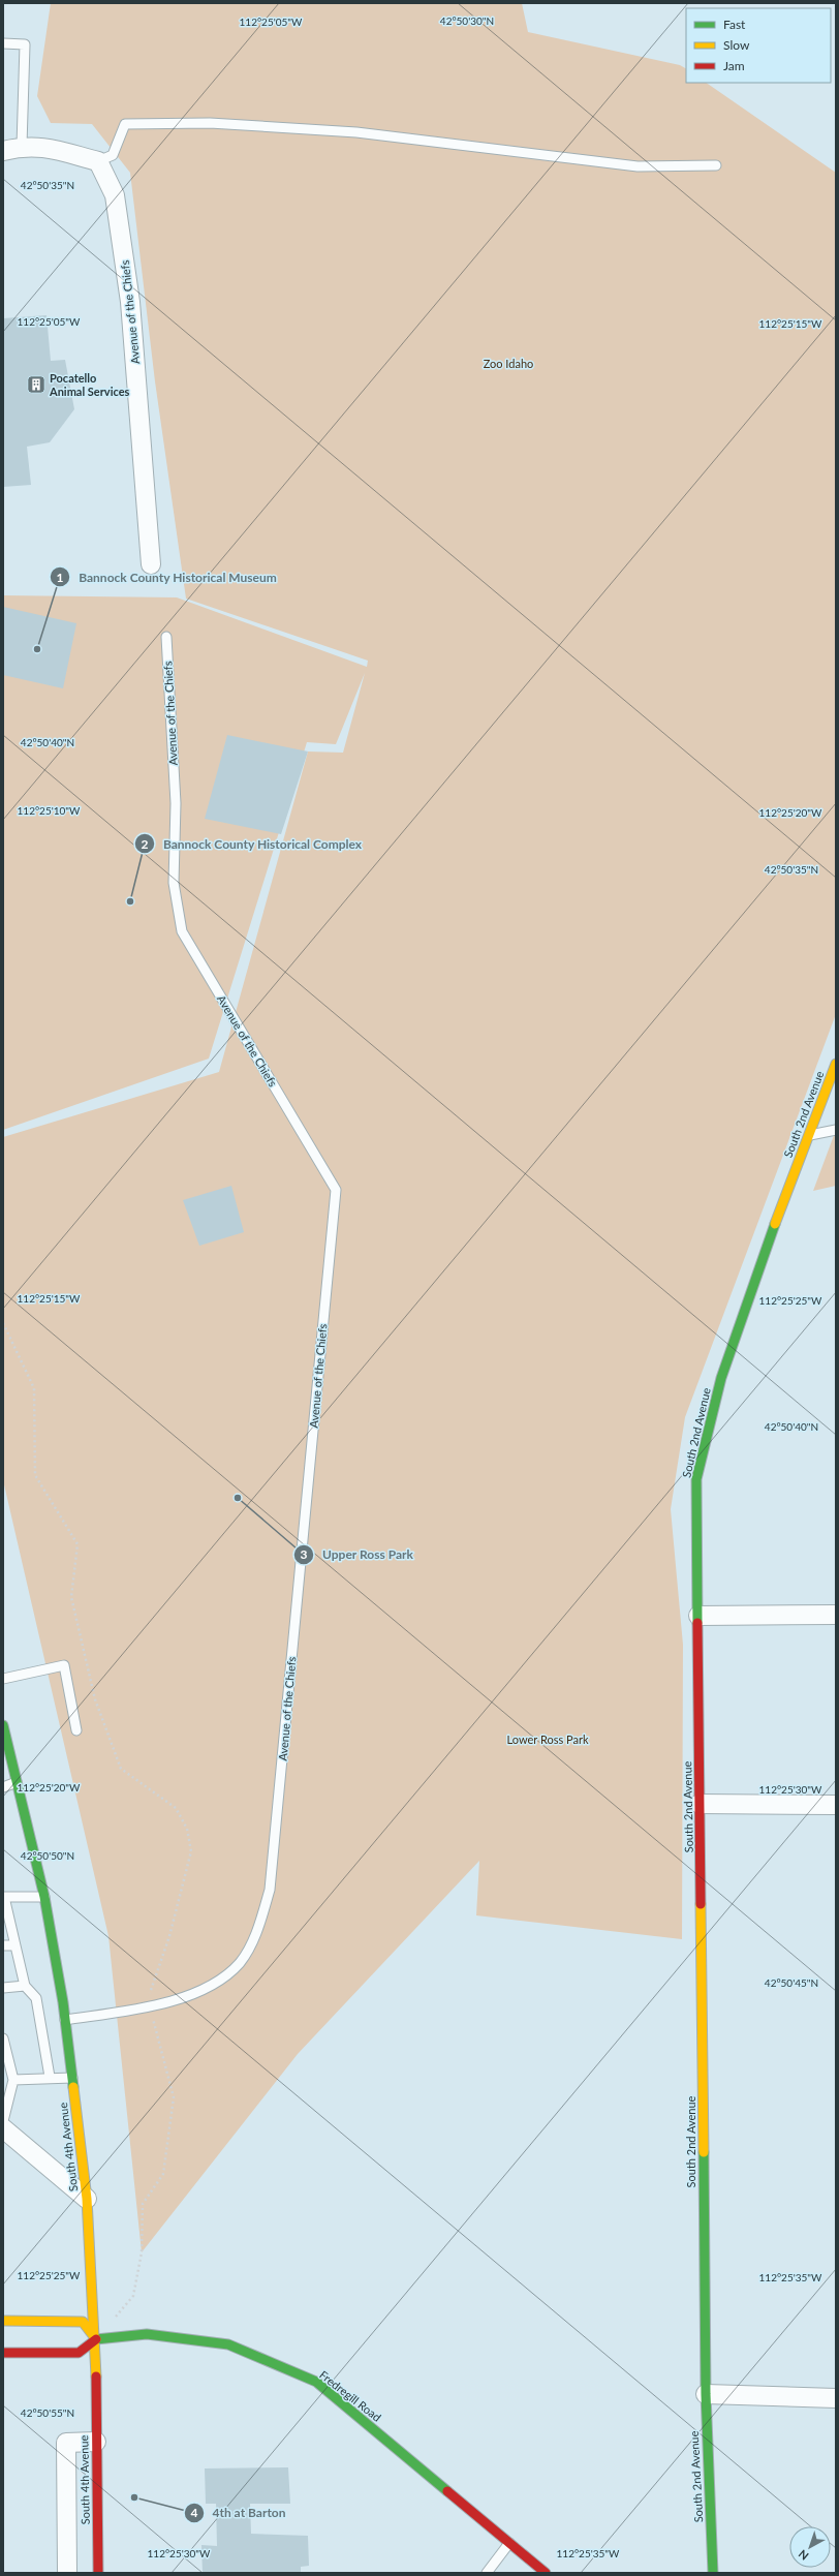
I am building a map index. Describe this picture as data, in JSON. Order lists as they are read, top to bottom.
{
  "streets": {
    "street": [
      "Avenue of the Chiefs",
      "South 2nd Avenue",
      "South 4th Avenue",
      "Fredregill Road"
    ]
  },
  "crossings": [
    ["Avenue of the Chiefs", "South 4th Avenue"],
    ["South 4th Avenue", "Fredregill Road"]
  ],
  "parks": ["Zoo Idaho", "Lower Ross Park"],
  "places": {
    "building": ["Pocatello Animal Services"],
    "other": [
      "Bannock County Historical Museum",
      "Bannock County Historical Complex",
      "Upper Ross Park",
      "4th at Barton"
    ]
  },
  "legend": ["Fast", "Slow", "Jam"],
  "north": "bottom left",
  "coordinates": [
    "42°50'30\"N",
    "112°25'05\"W",
    "42°50'35\"N",
    "112°25'15\"W",
    "42°50'40\"N",
    "112°25'10\"W",
    "112°25'20\"W",
    "112°25'25\"W",
    "112°25'30\"W",
    "42°50'50\"N",
    "42°50'45\"N",
    "112°25'35\"W",
    "42°50'55\"N"
  ]
}
